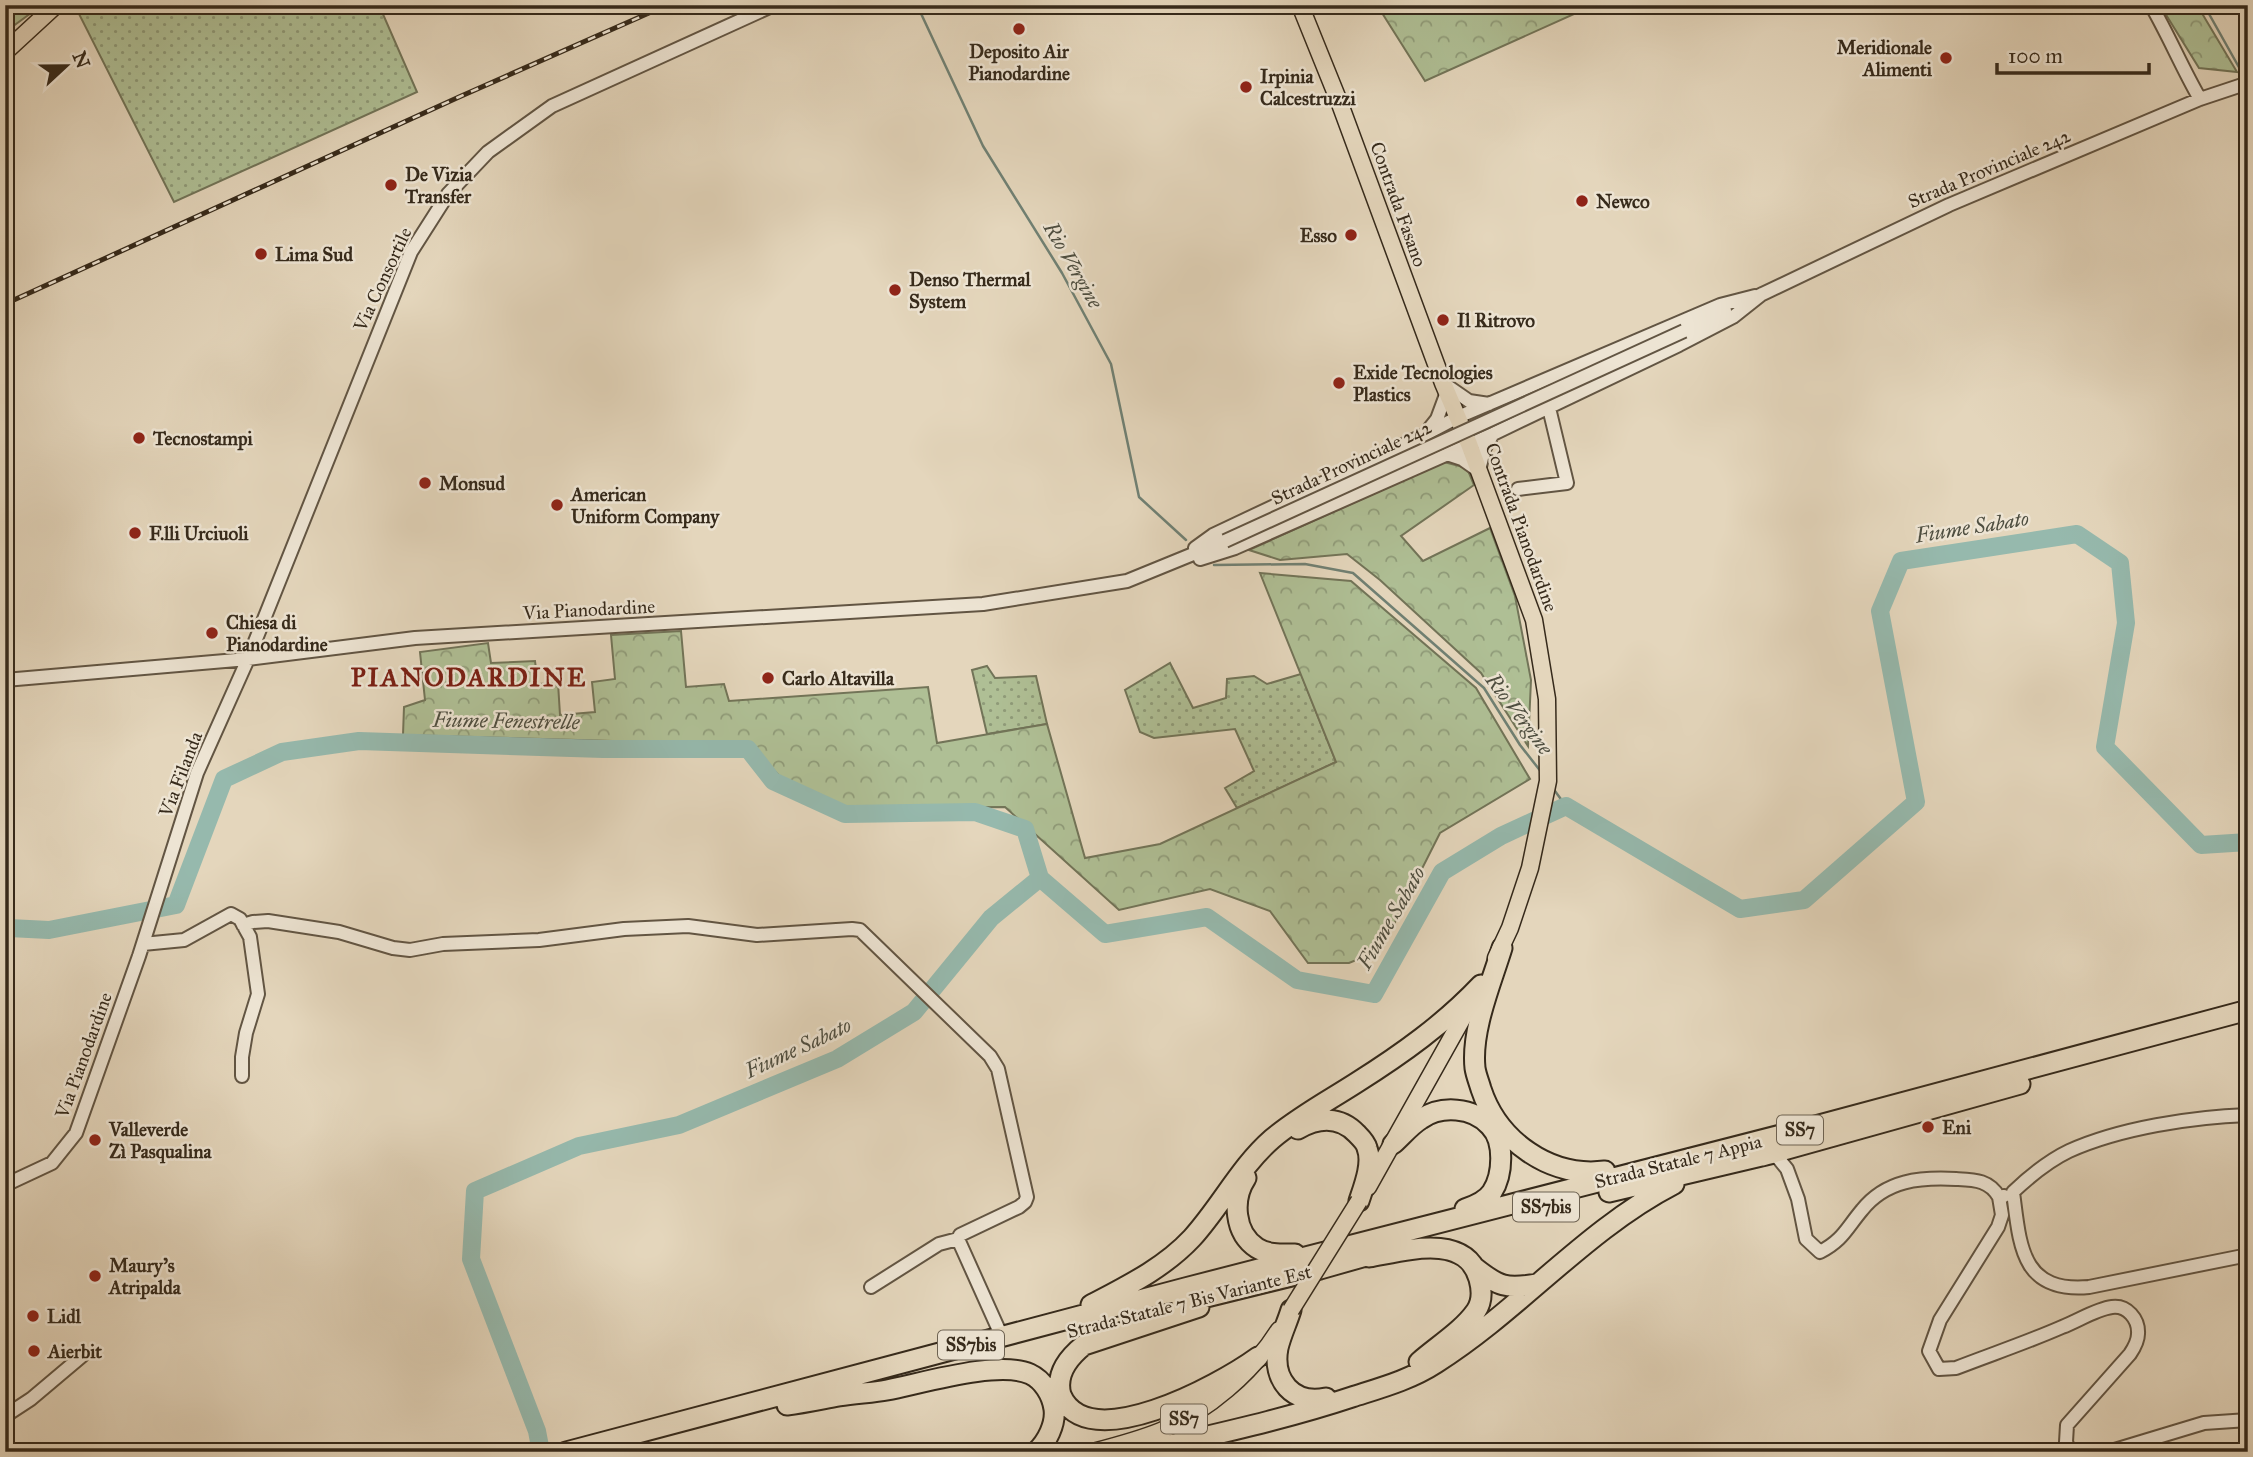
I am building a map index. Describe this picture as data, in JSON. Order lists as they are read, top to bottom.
{
  "streets": {
    "highway": [
      "SS7",
      "Strada Statale 7 Appia",
      "SS7bis",
      "Strada Statale 7 Bis Variante Est"
    ],
    "main road": ["Contrada Fasano", "Contrada Pianodardine"],
    "street": [
      "Strada Provinciale 242",
      "Via Consortile",
      "Via Pianodardine",
      "Via Filanda"
    ]
  },
  "crossings": [
    ["Strada Provinciale 242", "Via Pianodardine"],
    ["Contrada Fasano", "Contrada Pianodardine"],
    ["Via Consortile", "Via Pianodardine"],
    ["Via Consortile", "Via Filanda"],
    ["Contrada Pianodardine", "SS7"],
    ["Via Pianodardine", "Via Filanda"],
    ["SS7", "Strada Statale 7 Appia"],
    ["SS7", "Strada Statale 7 Bis Variante Est"],
    ["Strada Statale 7 Appia", "Strada Statale 7 Bis Variante Est"]
  ],
  "districts": ["PIANODARDINE"],
  "water": ["Rio Vergine", "Fiume Sabato", "Fiume Fenestrelle"],
  "places": [
    "Deposito Air Pianodardine",
    "Meridionale Alimenti",
    "Irpinia Calcestruzzi",
    "De Vizia Transfer",
    "Newco",
    "Esso",
    "Lima Sud",
    "Denso Thermal System",
    "Il Ritrovo",
    "Exide Tecnologies Plastics",
    "Tecnostampi",
    "Monsud",
    "American Uniform Company",
    "F.lli Urciuoli",
    "Chiesa di Pianodardine",
    "Carlo Altavilla",
    "Eni",
    "Valleverde Zì Pasqualina",
    "Maury's Atripalda",
    "Lidl",
    "Aierbit"
  ],
  "scale_bar": "100 m",
  "north": "right"
}
